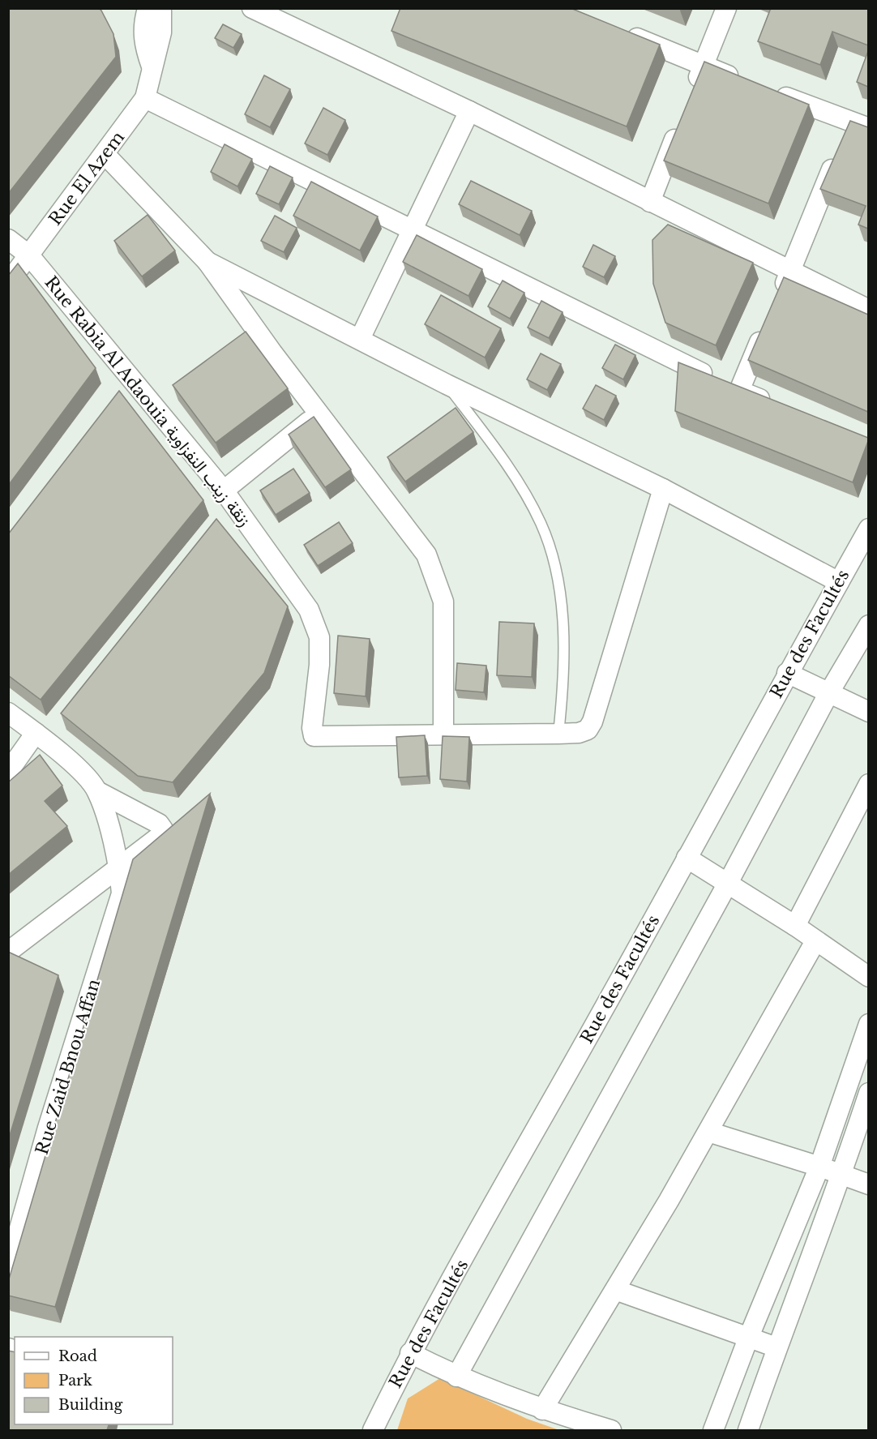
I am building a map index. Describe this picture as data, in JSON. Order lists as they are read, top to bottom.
{
  "streets": {
    "street": [
      "Rue El Azem",
      "Rue Rabia Al Adaouia زنقة زينب النفزاوية",
      "Rue des Facultés",
      "Rue Zaid Bnou Affan"
    ]
  },
  "crossings": [
    ["Rue El Azem", "Rue Rabia Al Adaouia زنقة زينب النفزاوية"]
  ],
  "legend": ["Road", "Park", "Building"]
}
